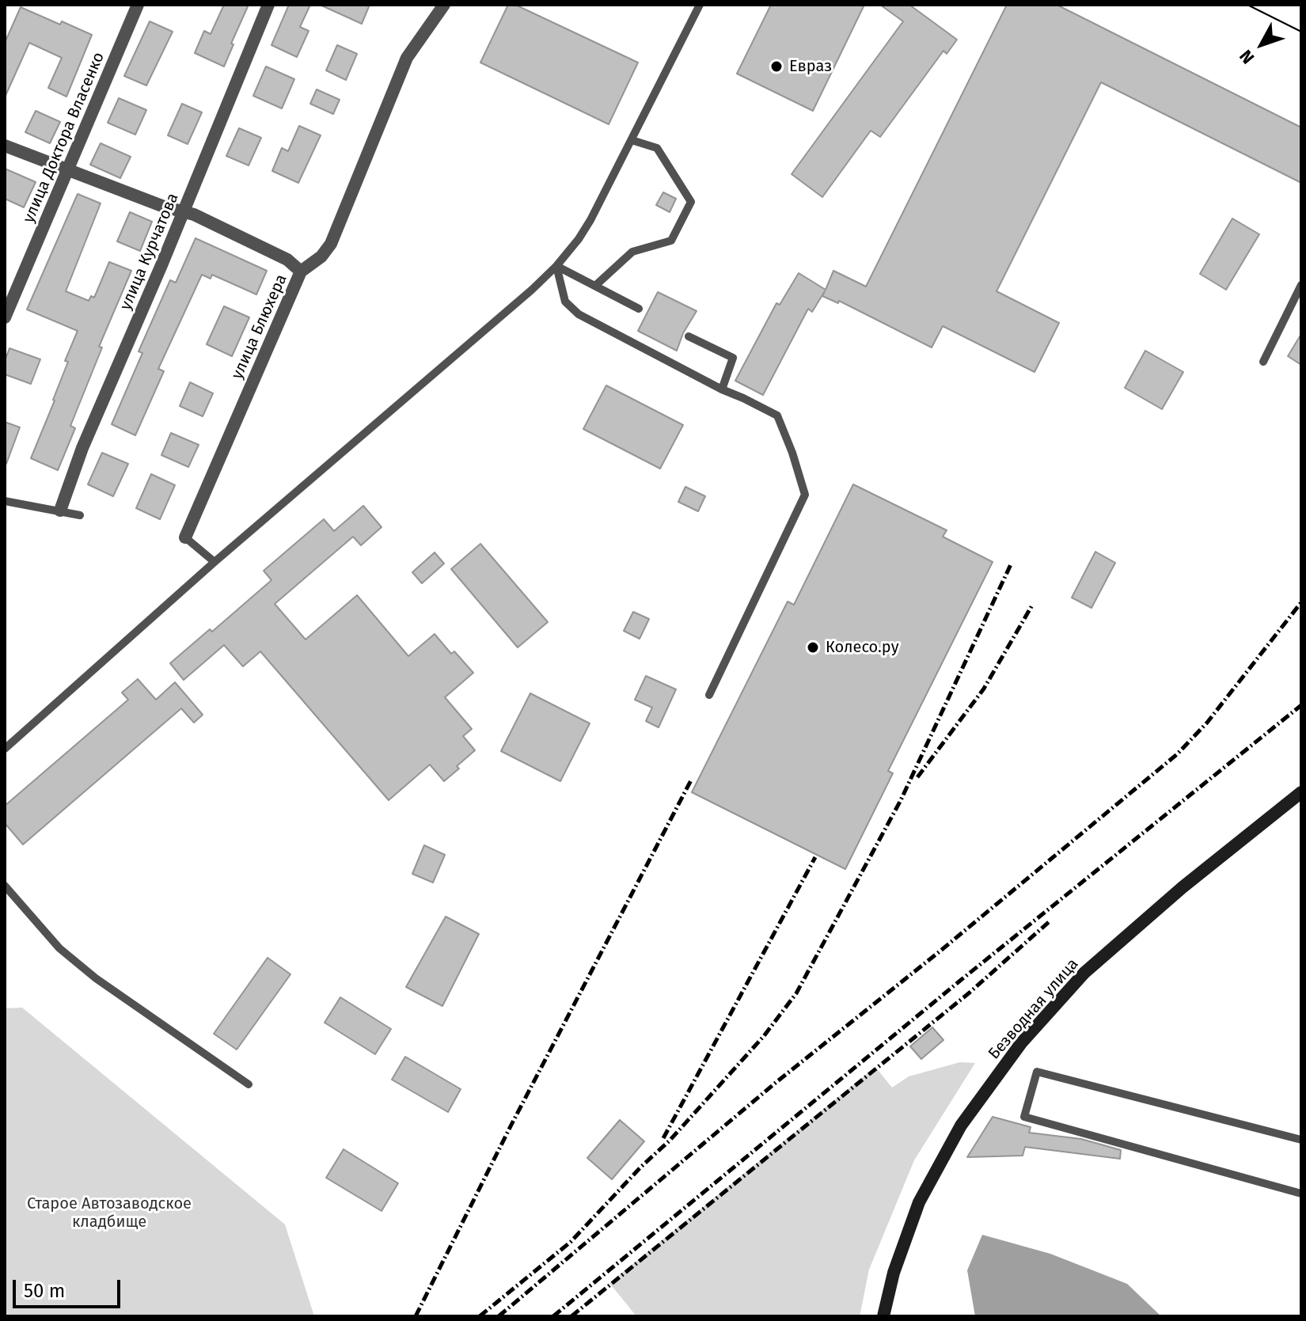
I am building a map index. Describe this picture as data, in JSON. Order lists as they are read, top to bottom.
{
  "streets": {
    "main road": ["Безводная улица"],
    "street": ["улица Доктора Власенко", "улица Курчатова", "улица Блюхера"]
  },
  "parks": ["Старое Автозаводское кладбище"],
  "places": ["Евраз", "Колесо.ру"],
  "scale_bar": "50 m",
  "north": "bottom left"
}
